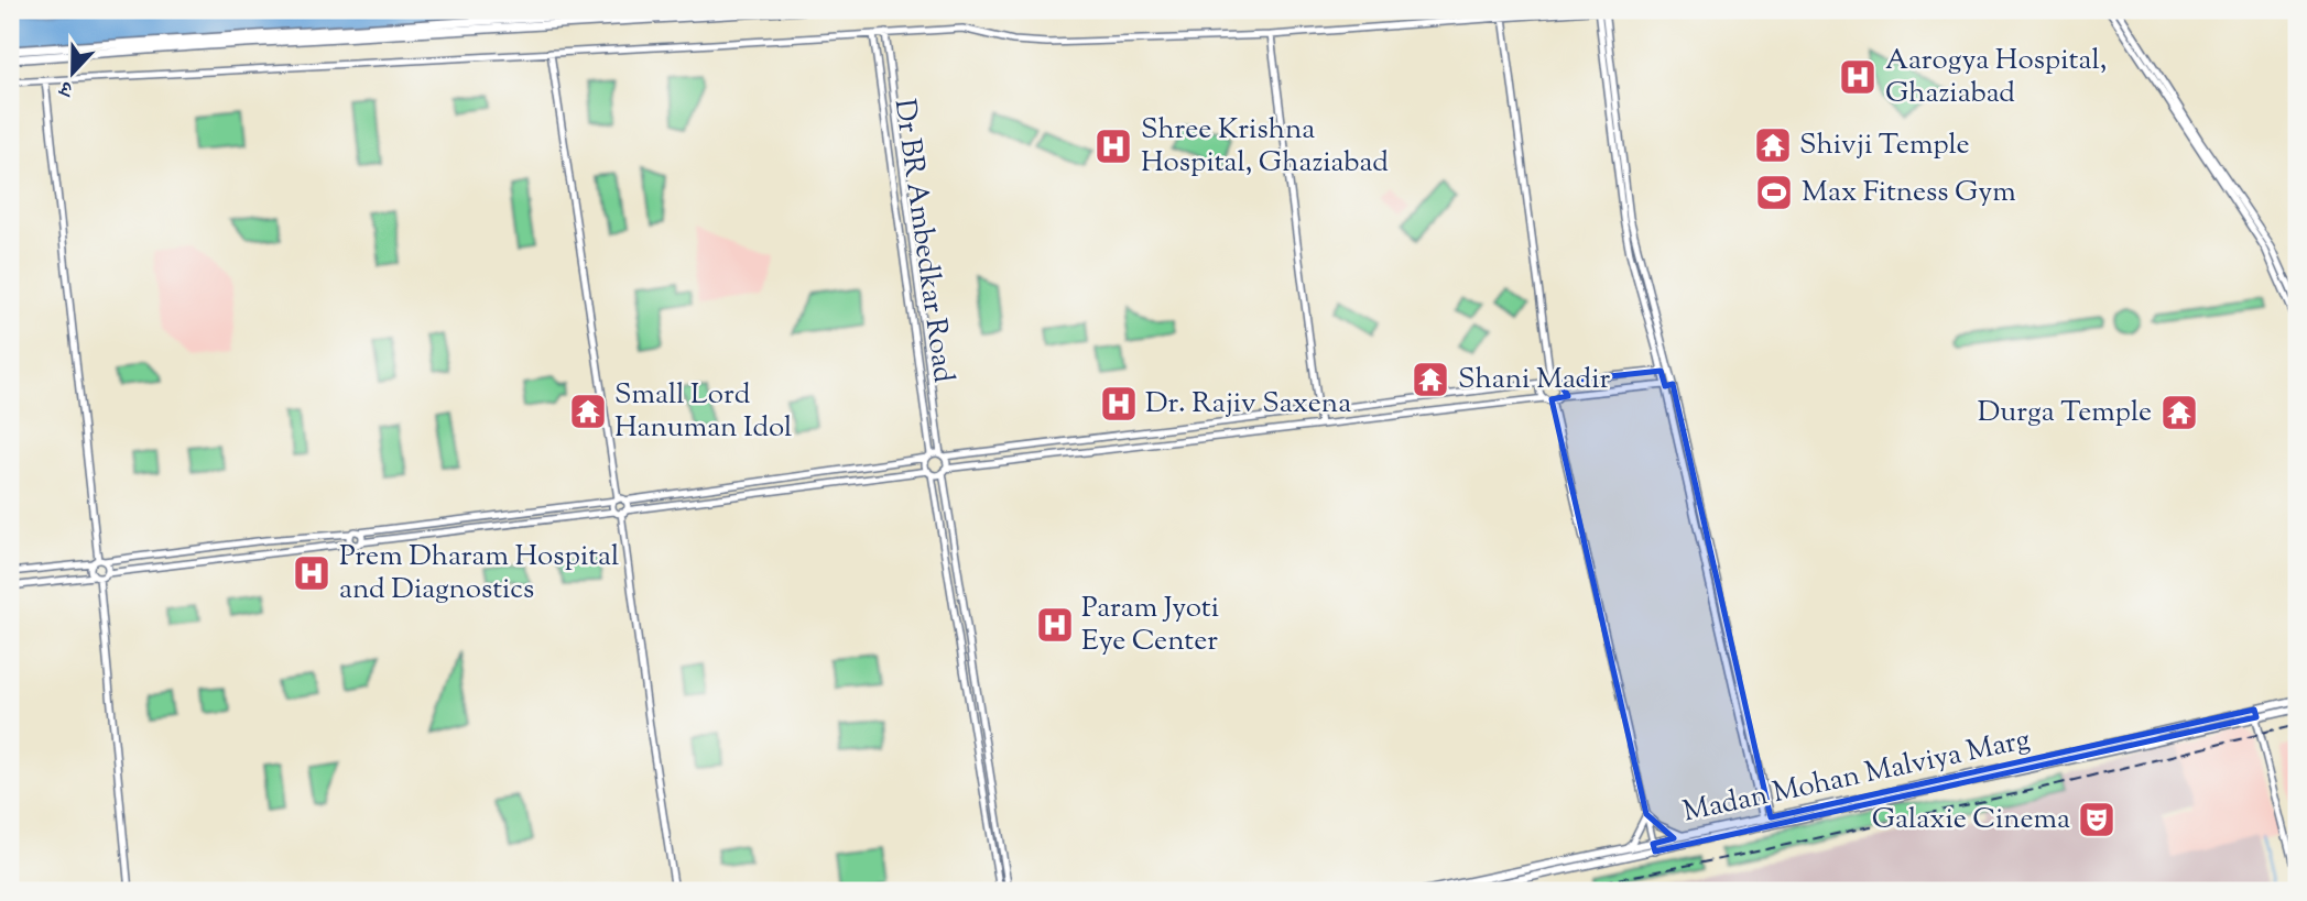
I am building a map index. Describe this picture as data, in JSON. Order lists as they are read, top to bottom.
{
  "streets": {
    "main road": ["Madan Mohan Malviya Marg"],
    "street": ["Dr BR Ambedkar Road"]
  },
  "places": {
    "hospital": [
      "Aarogya Hospital, Ghaziabad",
      "Shree Krishna Hospital, Ghaziabad",
      "Dr. Rajiv Saxena",
      "Prem Dharam Hospital and Diagnostics",
      "Param Jyoti Eye Center"
    ],
    "temple": [
      "Shivji Temple",
      "Shani Madir",
      "Small Lord Hanuman Idol",
      "Durga Temple"
    ],
    "sports": ["Max Fitness Gym"],
    "theatre": ["Galaxie Cinema"]
  },
  "north": "bottom"
}
